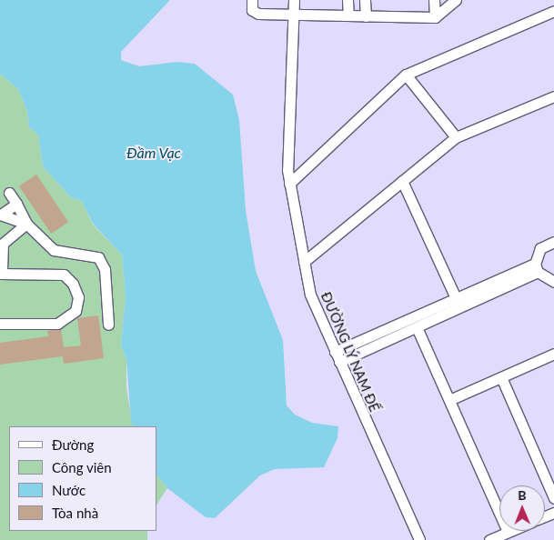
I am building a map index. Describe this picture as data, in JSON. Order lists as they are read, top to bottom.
{
  "streets": {
    "street": ["ĐƯỜNG LÝ NAM ĐẾ"]
  },
  "water": ["Đầm Vạc"],
  "legend": [
    "Đường",
    "Công viên",
    "Nước",
    "Tòa nhà"
  ],
  "north": "top"
}
